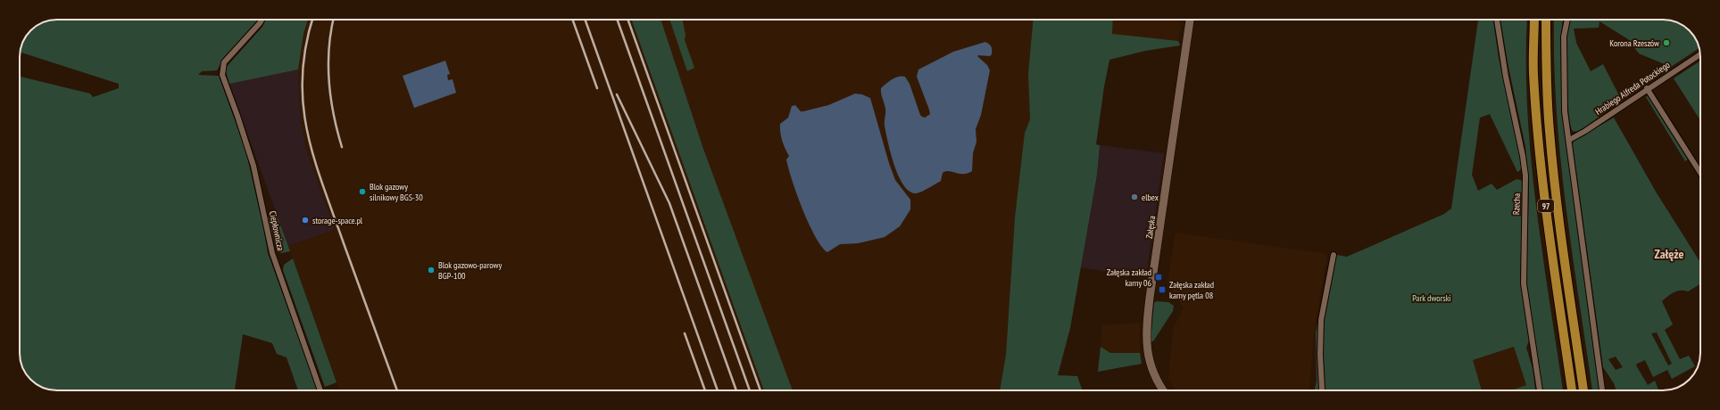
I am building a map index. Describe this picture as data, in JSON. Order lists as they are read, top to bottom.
{
  "streets": {
    "main road": ["97"],
    "street": [
      "Hrabiego Alfreda Potockiego",
      "Rzecha",
      "Załęska",
      "Ciepłownicza"
    ]
  },
  "districts": ["Załęże"],
  "parks": ["Park dworski"],
  "places": {
    "other": [
      "Korona Rzeszów",
      "Blok gazowy silnikowy BGS-30",
      "elbex",
      "storage-space.pl",
      "Blok gazowo-parowy BGP-100"
    ],
    "transit": ["Załęska zakład karny 06", "Załęska zakład karny pętla 08"]
  }
}
